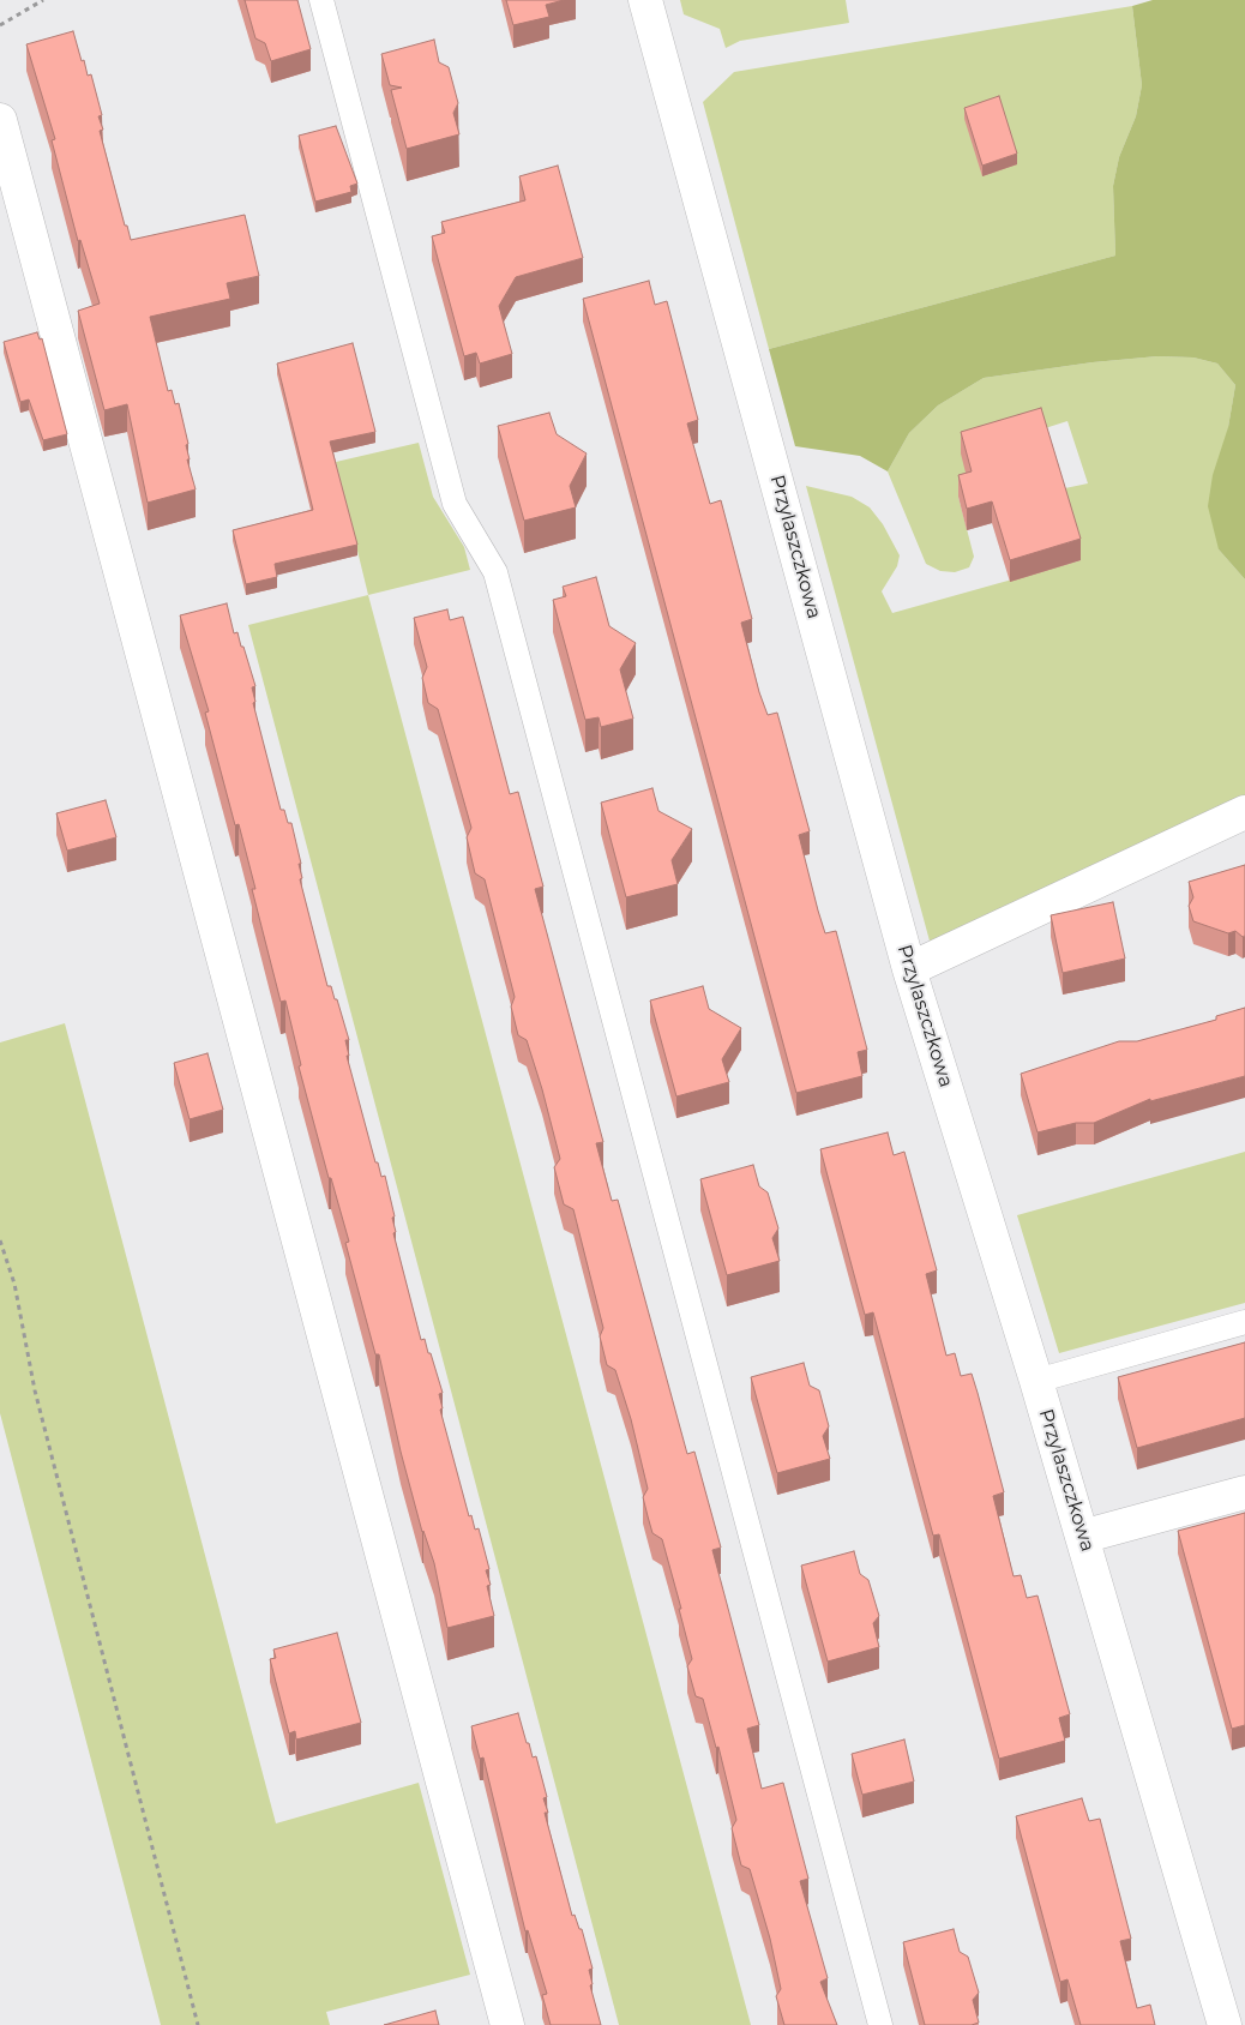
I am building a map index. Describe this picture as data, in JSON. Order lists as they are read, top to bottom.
{
  "streets": {
    "street": ["Przylaszczkowa"]
  }
}
